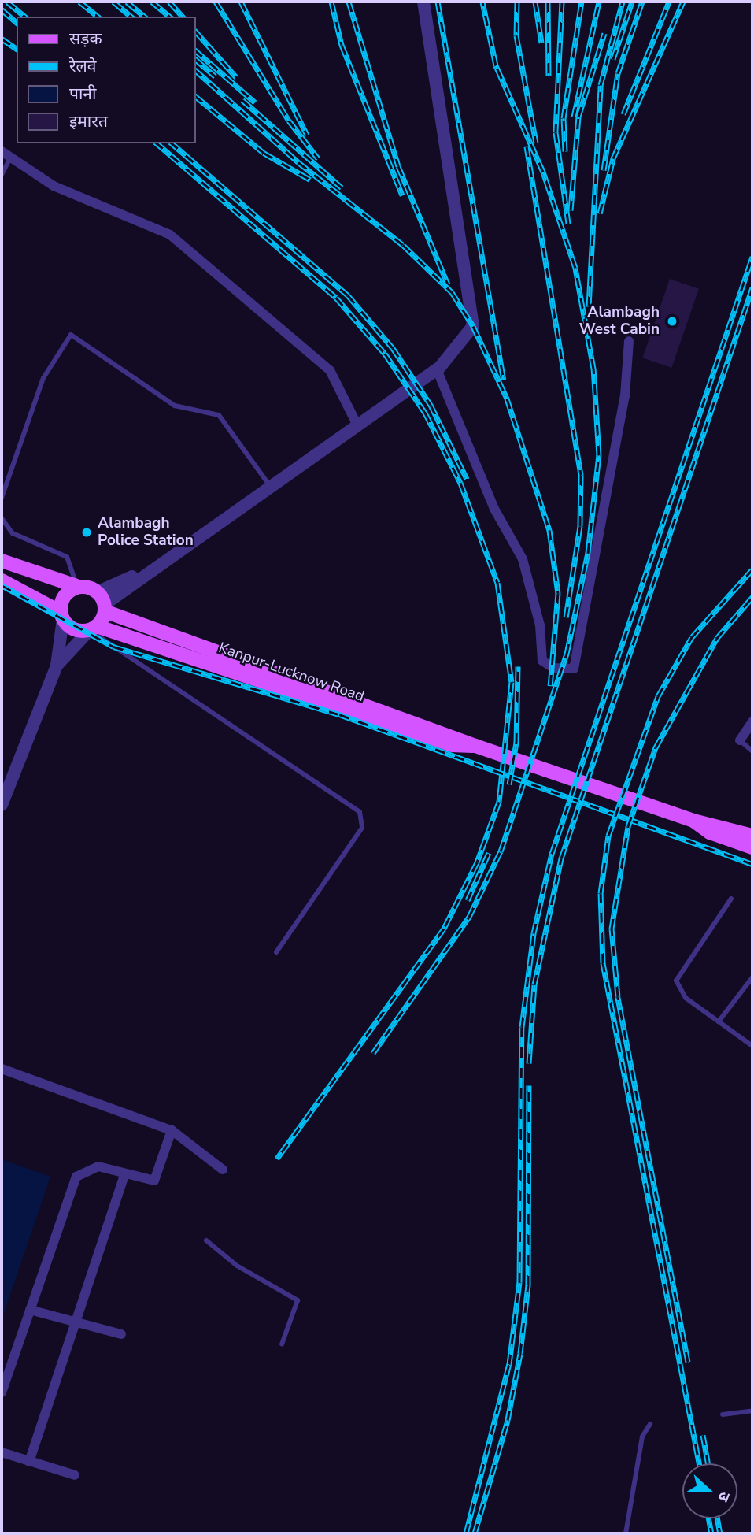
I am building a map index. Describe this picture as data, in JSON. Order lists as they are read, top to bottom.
{
  "streets": {
    "main road": ["Kanpur-Lucknow Road"]
  },
  "places": ["Alambagh West Cabin", "Alambagh Police Station"],
  "legend": [
    "सड़क",
    "रेलवे",
    "पानी",
    "इमारत"
  ],
  "north": "right"
}
